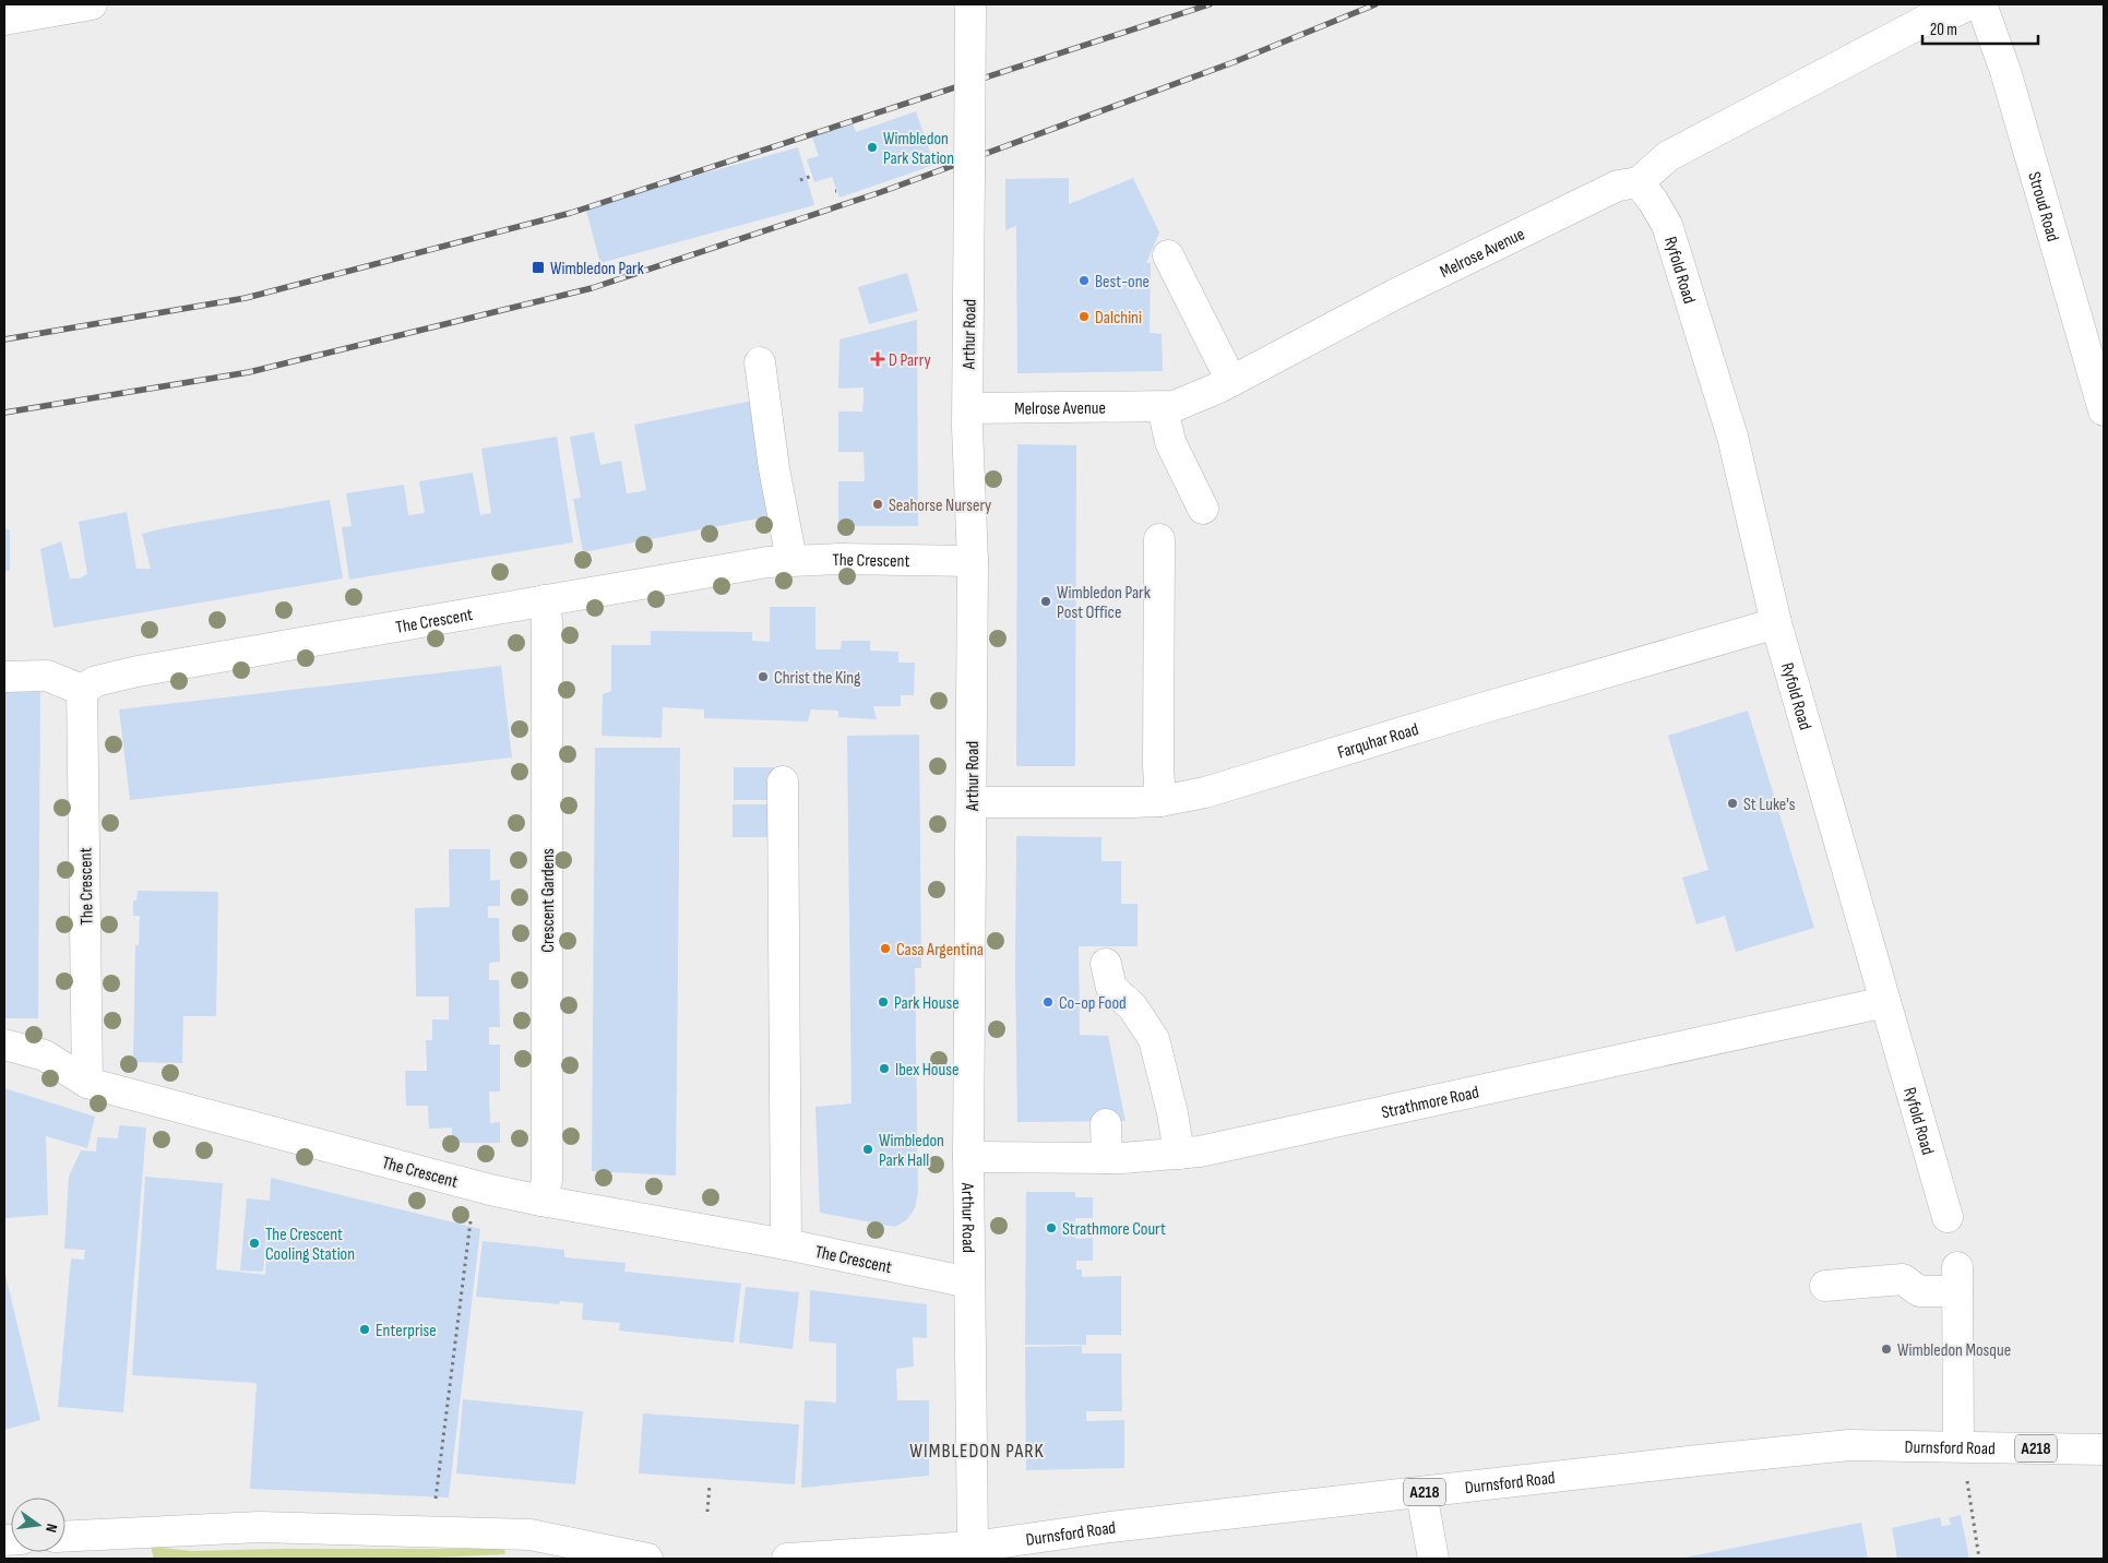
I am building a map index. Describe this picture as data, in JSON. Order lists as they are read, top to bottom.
{
  "streets": {
    "street": [
      "Stroud Road",
      "Melrose Avenue",
      "Ryfold Road",
      "Arthur Road",
      "The Crescent",
      "Farquhar Road",
      "Crescent Gardens",
      "Strathmore Road",
      "Durnsford Road",
      "A218"
    ]
  },
  "crossings": [
    ["Melrose Avenue", "Ryfold Road"],
    ["Melrose Avenue", "Arthur Road"],
    ["Ryfold Road", "Farquhar Road"],
    ["Ryfold Road", "Strathmore Road"],
    ["Arthur Road", "The Crescent"],
    ["Arthur Road", "Farquhar Road"],
    ["Arthur Road", "Strathmore Road"],
    ["Arthur Road", "Durnsford Road"],
    ["The Crescent", "Crescent Gardens"]
  ],
  "districts": ["WIMBLEDON PARK"],
  "places": {
    "other": [
      "Wimbledon Park Station",
      "Best-one",
      "Dalchini",
      "Seahorse Nursery",
      "Wimbledon Park Post Office",
      "Christ the King",
      "St Luke's",
      "Casa Argentina",
      "Park House",
      "Co-op Food",
      "Ibex House",
      "Wimbledon Park Hall",
      "Strathmore Court",
      "The Crescent Cooling Station",
      "Enterprise",
      "Wimbledon Mosque"
    ],
    "transit": ["Wimbledon Park"],
    "health": ["D Parry"]
  },
  "scale_bar": "20 m",
  "north": "right"
}
